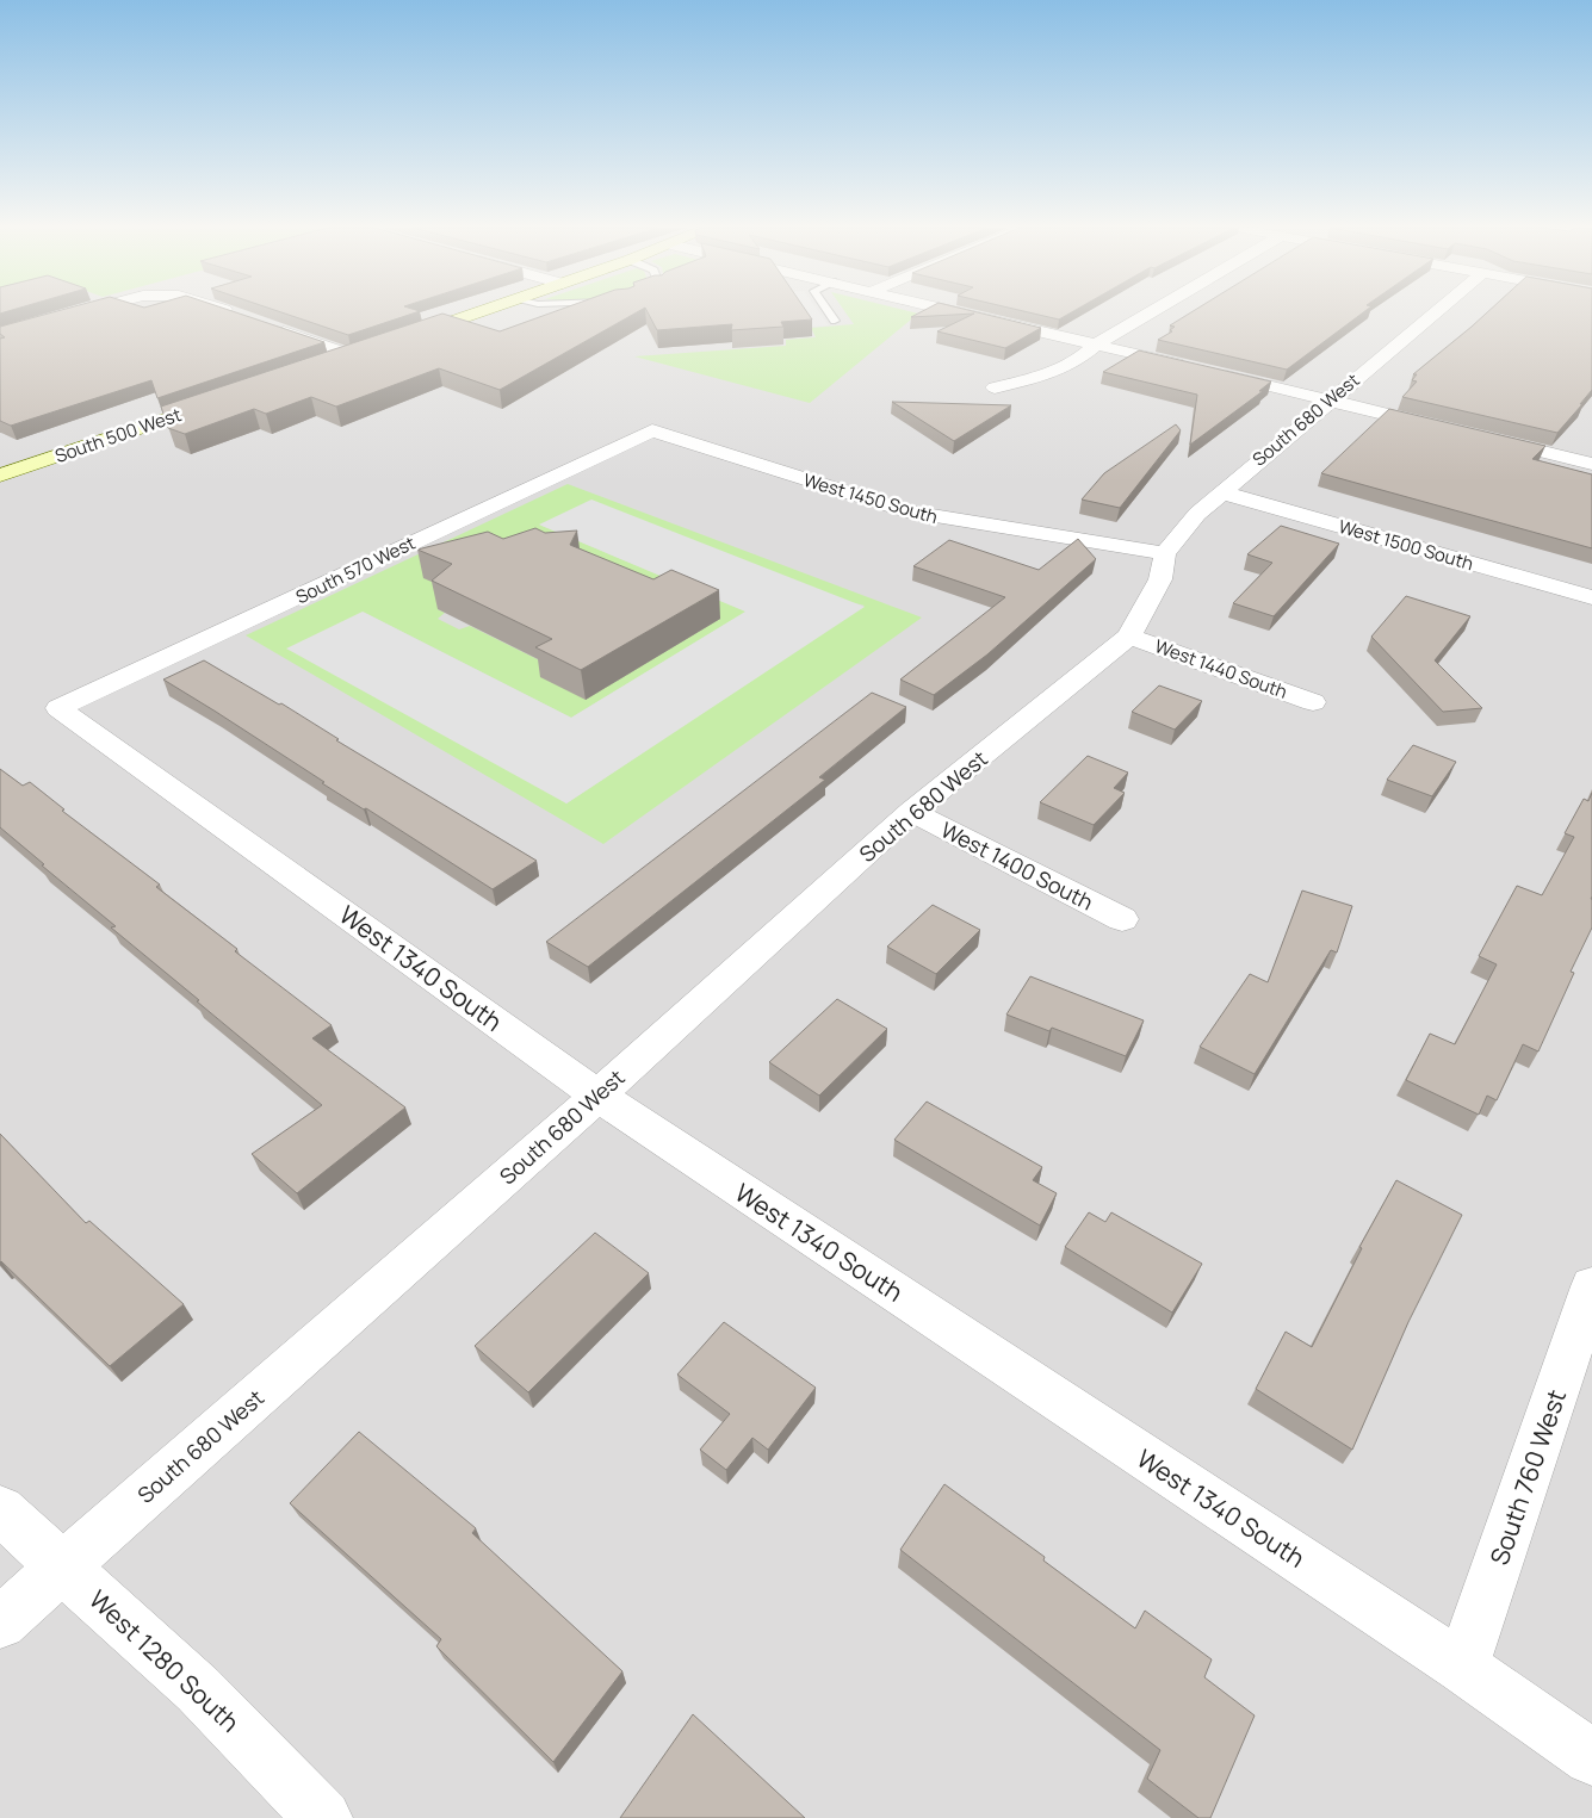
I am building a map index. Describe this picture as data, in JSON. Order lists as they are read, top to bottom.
{
  "streets": {
    "main road": ["South 500 West"],
    "street": [
      "South 680 West",
      "West 1450 South",
      "West 1500 South",
      "South 570 West",
      "West 1440 South",
      "West 1400 South",
      "West 1340 South",
      "South 760 West",
      "West 1280 South"
    ]
  },
  "crossings": [
    ["South 680 West", "West 1450 South"],
    ["South 680 West", "West 1500 South"],
    ["South 680 West", "West 1440 South"],
    ["South 680 West", "West 1400 South"],
    ["South 680 West", "West 1340 South"],
    ["South 680 West", "West 1280 South"],
    ["West 1450 South", "South 570 West"],
    ["South 570 West", "West 1340 South"],
    ["West 1340 South", "South 760 West"]
  ]
}
